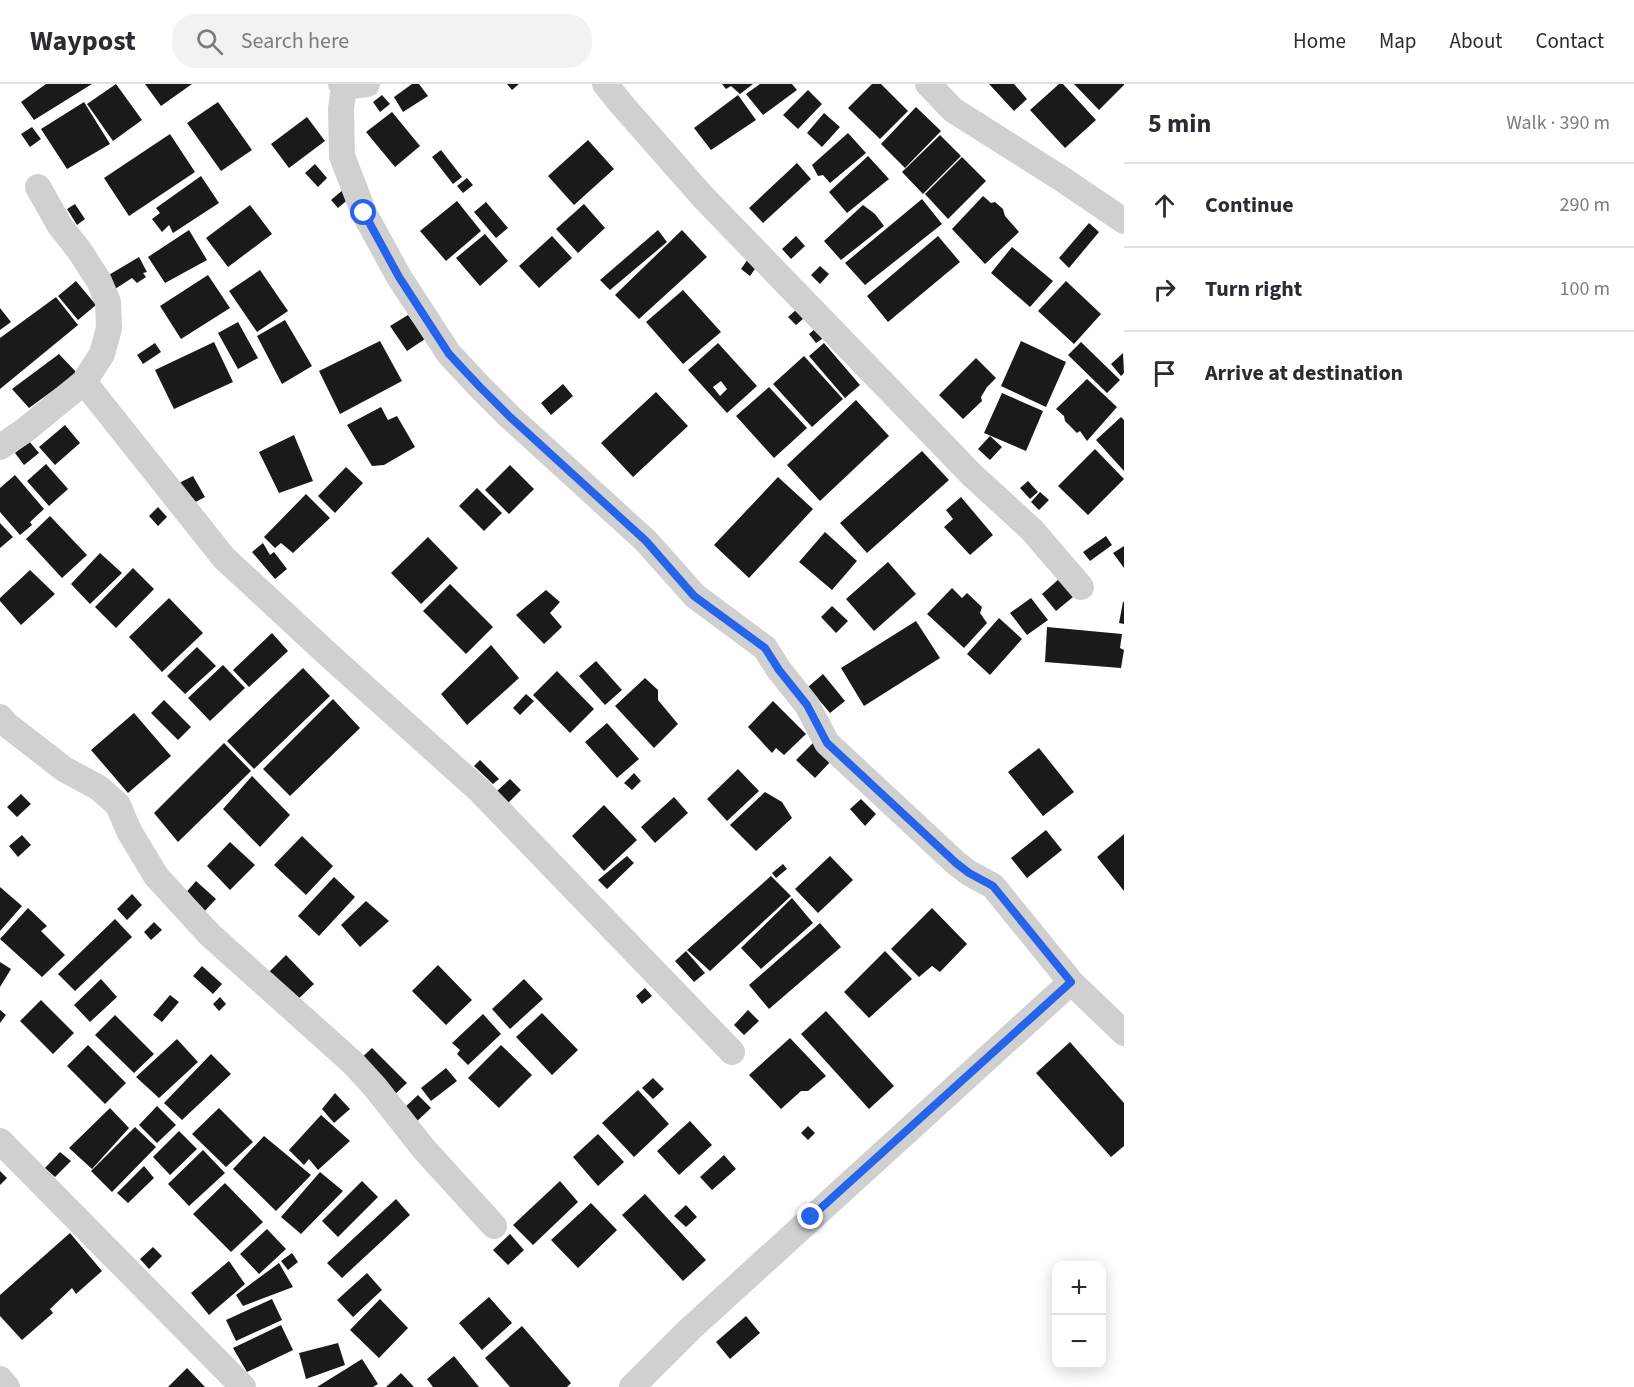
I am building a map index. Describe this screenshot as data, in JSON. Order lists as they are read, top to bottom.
{
  "page": {
    "header": "Waypost",
    "search": "Search here",
    "nav": [
      "Home",
      "Map",
      "About",
      "Contact"
    ],
    "heading": ["5 min", "Walk · 390 m"],
    "list": [
      ["Continue", "290 m"],
      ["Turn right", "100 m"],
      "Arrive at destination"
    ],
    "map_buttons": ["+", "−"]
  }
}
